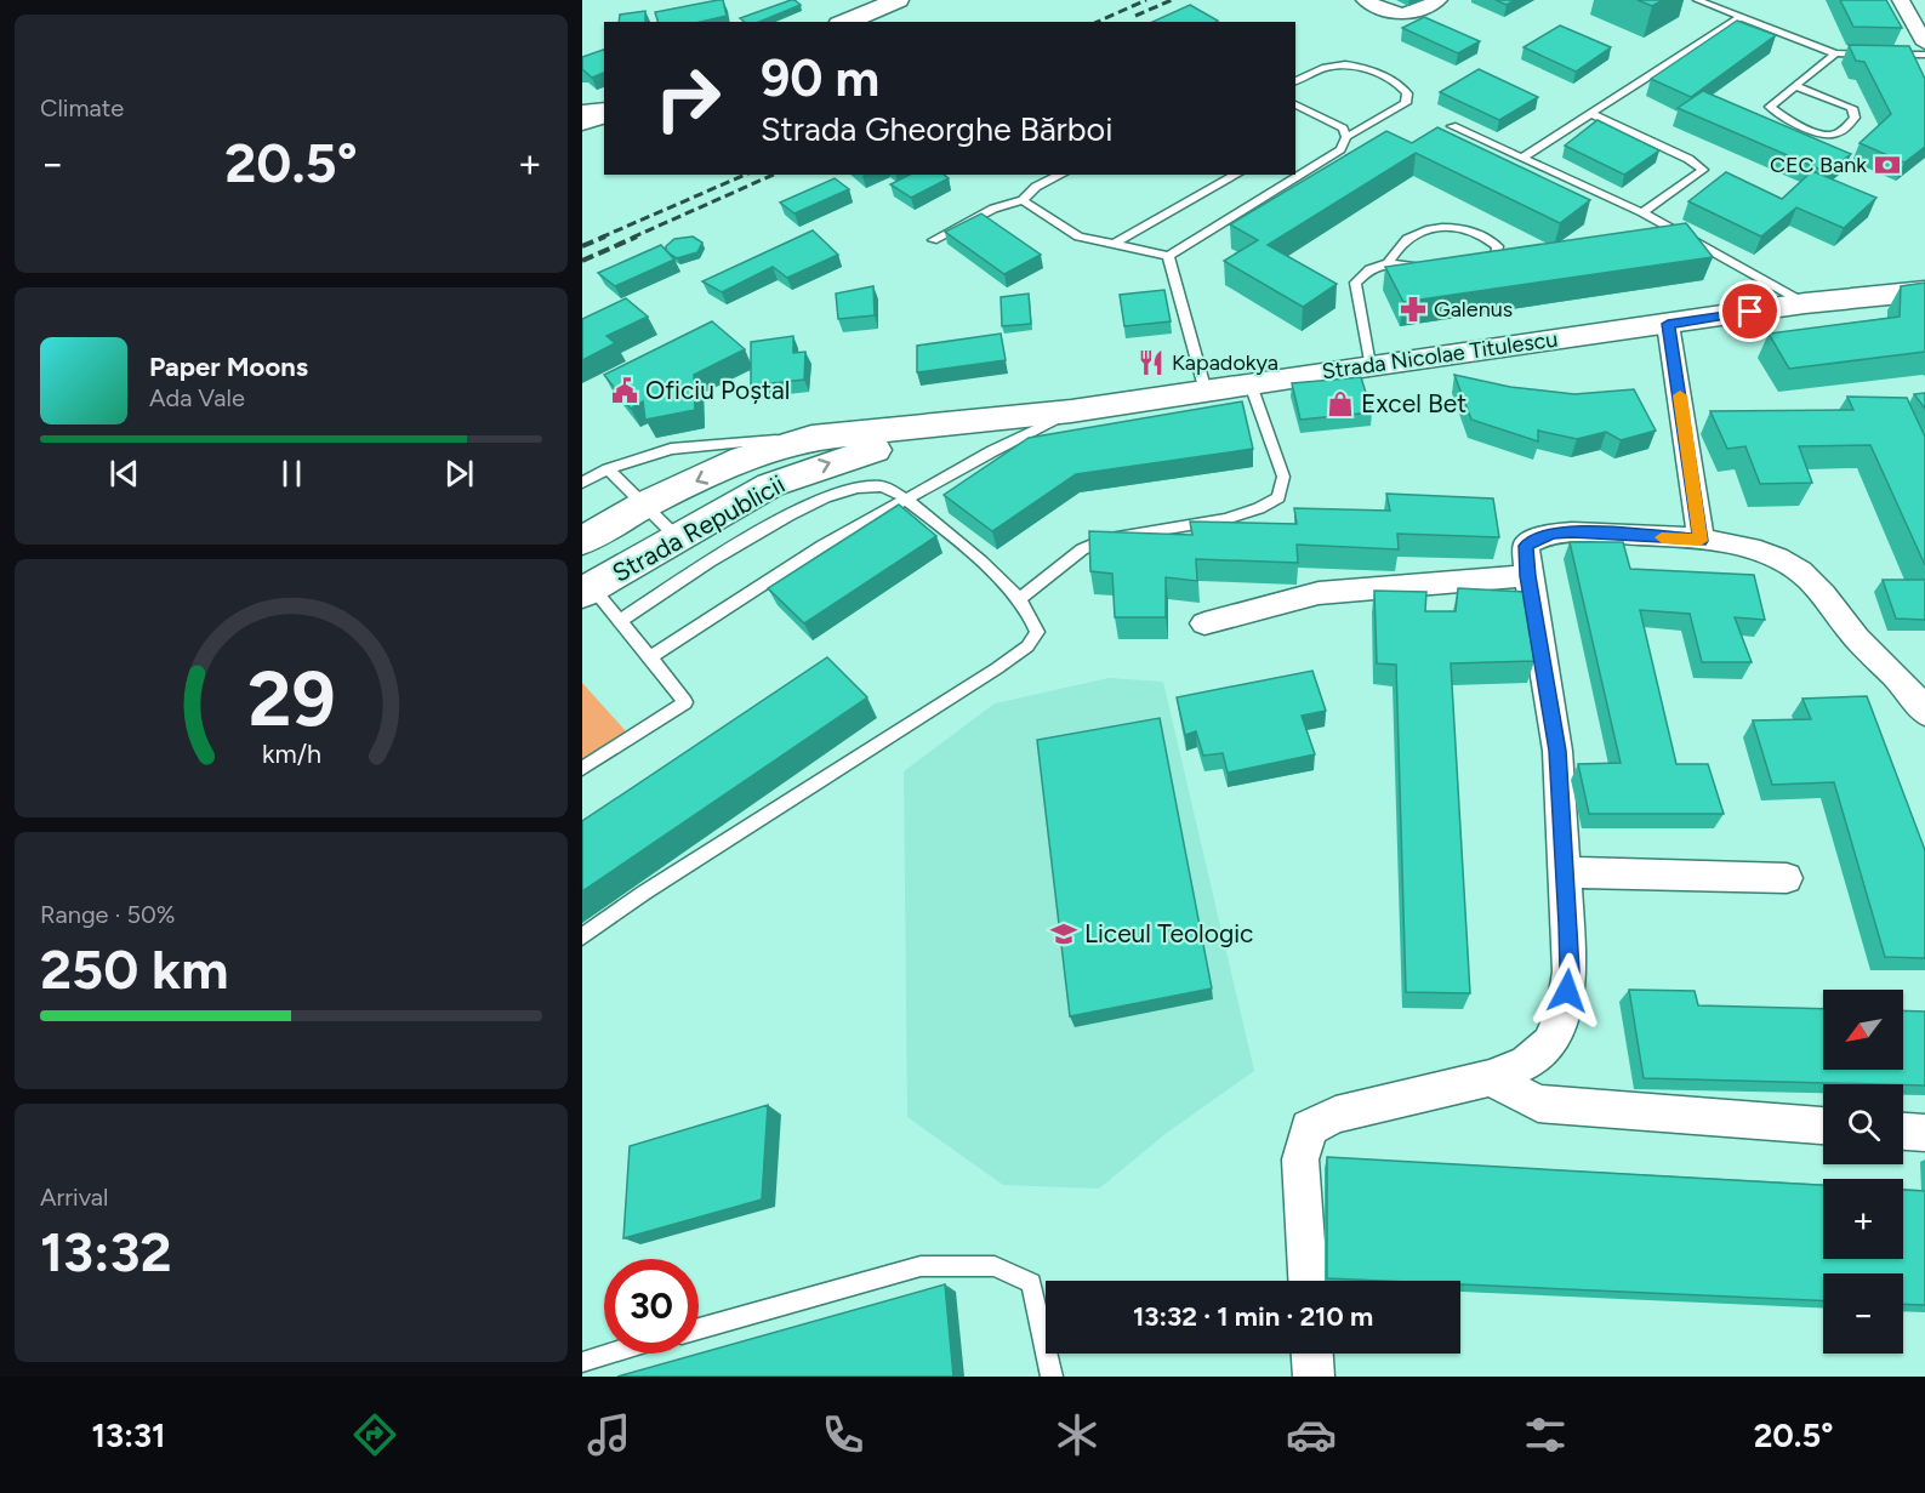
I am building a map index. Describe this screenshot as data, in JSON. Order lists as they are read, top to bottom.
{
  "streets": {
    "main road": ["Strada Nicolae Titulescu", "Strada Republicii"]
  },
  "crossings": [
    ["Strada Nicolae Titulescu", "Strada Republicii"]
  ],
  "places": {
    "bank": ["CEC Bank"],
    "pharmacy": ["Galenus"],
    "restaurant": ["Kapadokya"],
    "public building": ["Oficiu Poștal"],
    "shop": ["Excel Bet"],
    "school or university": ["Liceul Teologic"]
  },
  "north": "bottom left",
  "page": {
    "tile": [
      "Climate",
      ["Range · 50%", "250 km"],
      ["Arrival", "13:32"]
    ],
    "turn": ["90 m", "Strada Gheorghe Bărboi"],
    "heat": ["−", "20.5°", "+"],
    "song": ["Paper Moons", "Ada Vale"],
    "map_buttons": ["+", "−"],
    "limit": "30",
    "trip": "13:32 · 1 min · 210 m",
    "tabs": ["13:31", "20.5°"],
    "gauge": ["29", "km/h"]
  }
}
